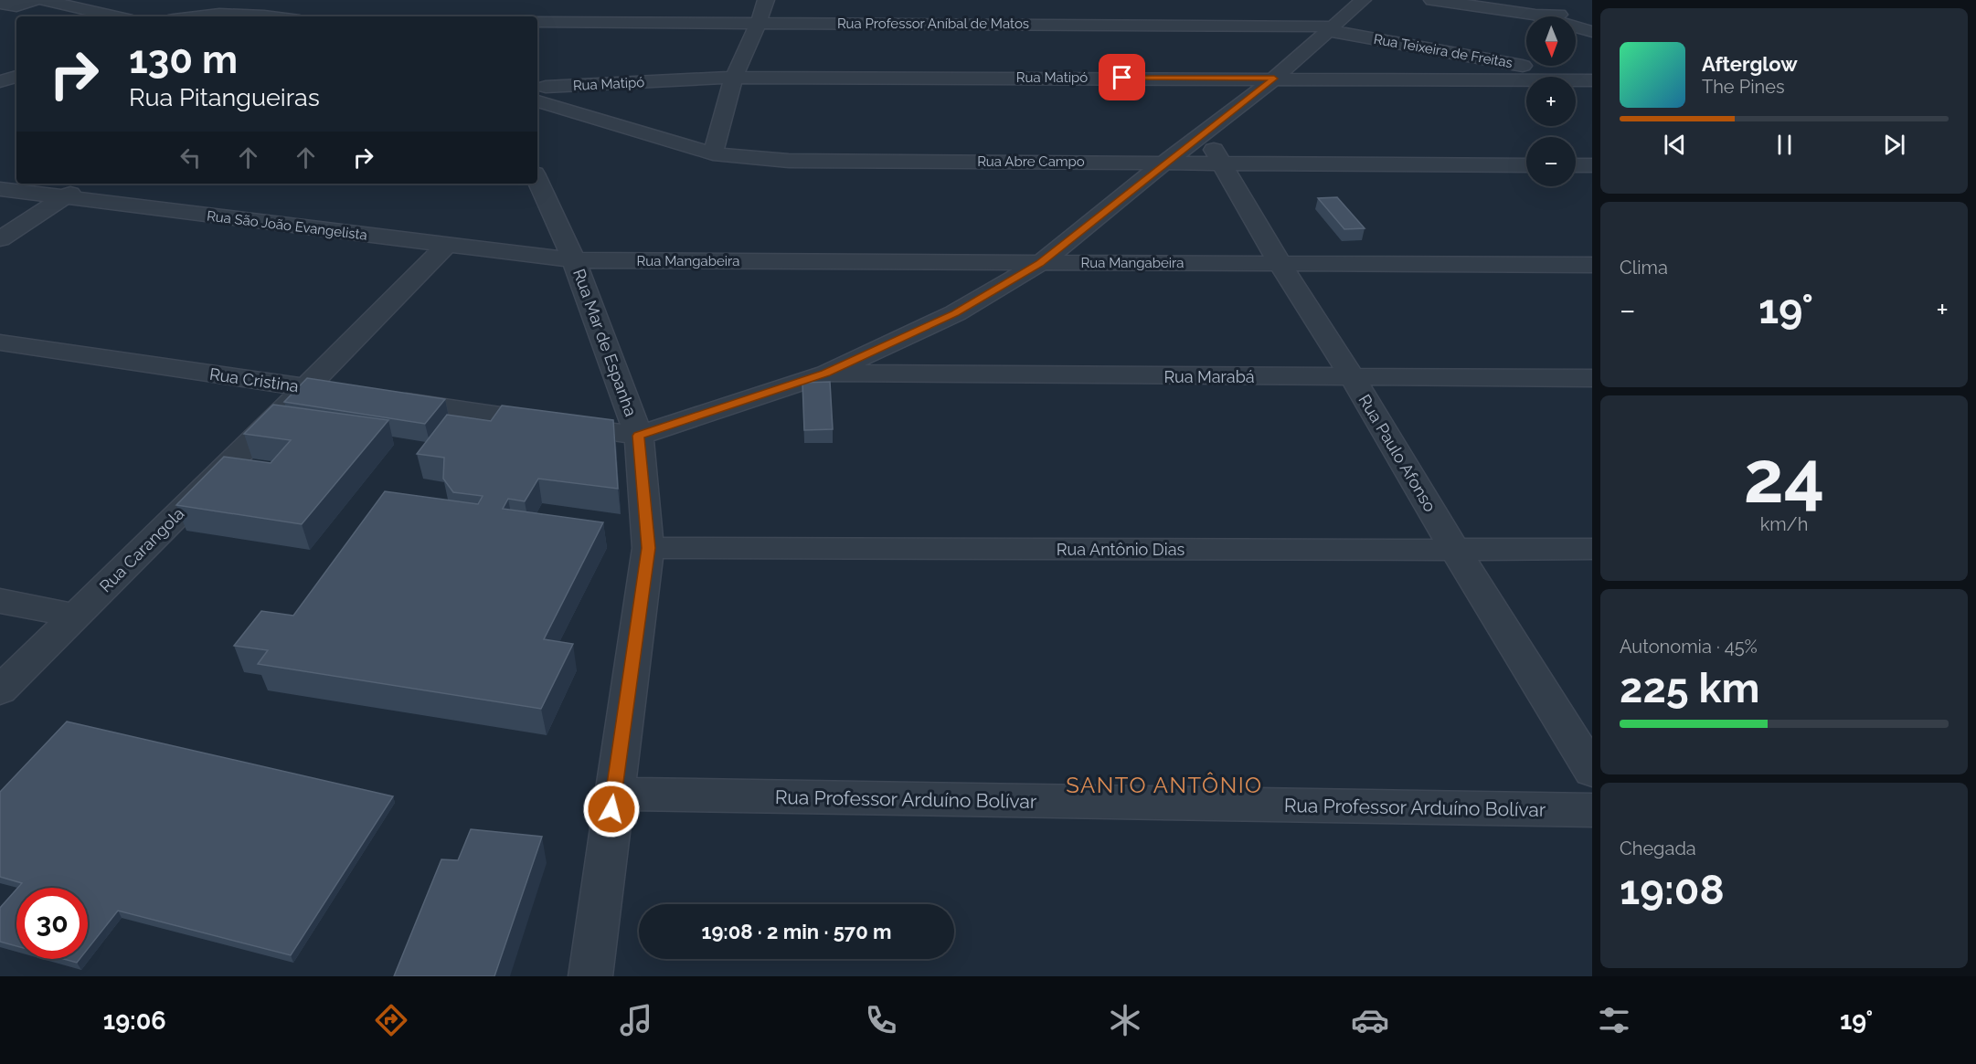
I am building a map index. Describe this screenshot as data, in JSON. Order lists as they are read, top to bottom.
{
  "streets": {
    "street": [
      "Rua Professor Aníbal de Matos",
      "Rua Teixeira de Freitas",
      "Rua Matipó",
      "Rua Abre Campo",
      "Rua São João Evangelista",
      "Rua Mangabeira",
      "Rua Mar de Espanha",
      "Rua Marabá",
      "Rua Cristina",
      "Rua Paulo Afonso",
      "Rua Antônio Dias",
      "Rua Carangola",
      "Rua Professor Arduíno Bolívar"
    ]
  },
  "crossings": [
    ["Rua Professor Aníbal de Matos", "Rua Teixeira de Freitas"],
    ["Rua Teixeira de Freitas", "Rua Matipó"],
    ["Rua Matipó", "Rua Abre Campo"],
    ["Rua Abre Campo", "Rua Paulo Afonso"],
    ["Rua São João Evangelista", "Rua Mangabeira"],
    ["Rua São João Evangelista", "Rua Mar de Espanha"],
    ["Rua São João Evangelista", "Rua Carangola"],
    ["Rua Mangabeira", "Rua Mar de Espanha"],
    ["Rua Mangabeira", "Rua Paulo Afonso"],
    ["Rua Mar de Espanha", "Rua Cristina"],
    ["Rua Mar de Espanha", "Rua Antônio Dias"],
    ["Rua Mar de Espanha", "Rua Professor Arduíno Bolívar"],
    ["Rua Marabá", "Rua Paulo Afonso"],
    ["Rua Cristina", "Rua Carangola"],
    ["Rua Paulo Afonso", "Rua Antônio Dias"]
  ],
  "districts": ["SANTO ANTÔNIO"],
  "north": "bottom",
  "page": {
    "map_buttons": ["+", "−"],
    "turn": ["130 m", "Rua Pitangueiras"],
    "song": ["Afterglow", "The Pines"],
    "tile": [
      "Clima",
      ["24", "km/h"],
      ["Autonomia · 45%", "225 km"],
      ["Chegada", "19:08"]
    ],
    "heat": ["−", "19°", "+"],
    "limit": "30",
    "trip": "19:08 · 2 min · 570 m",
    "tabs": ["19:06", "19°"]
  }
}
